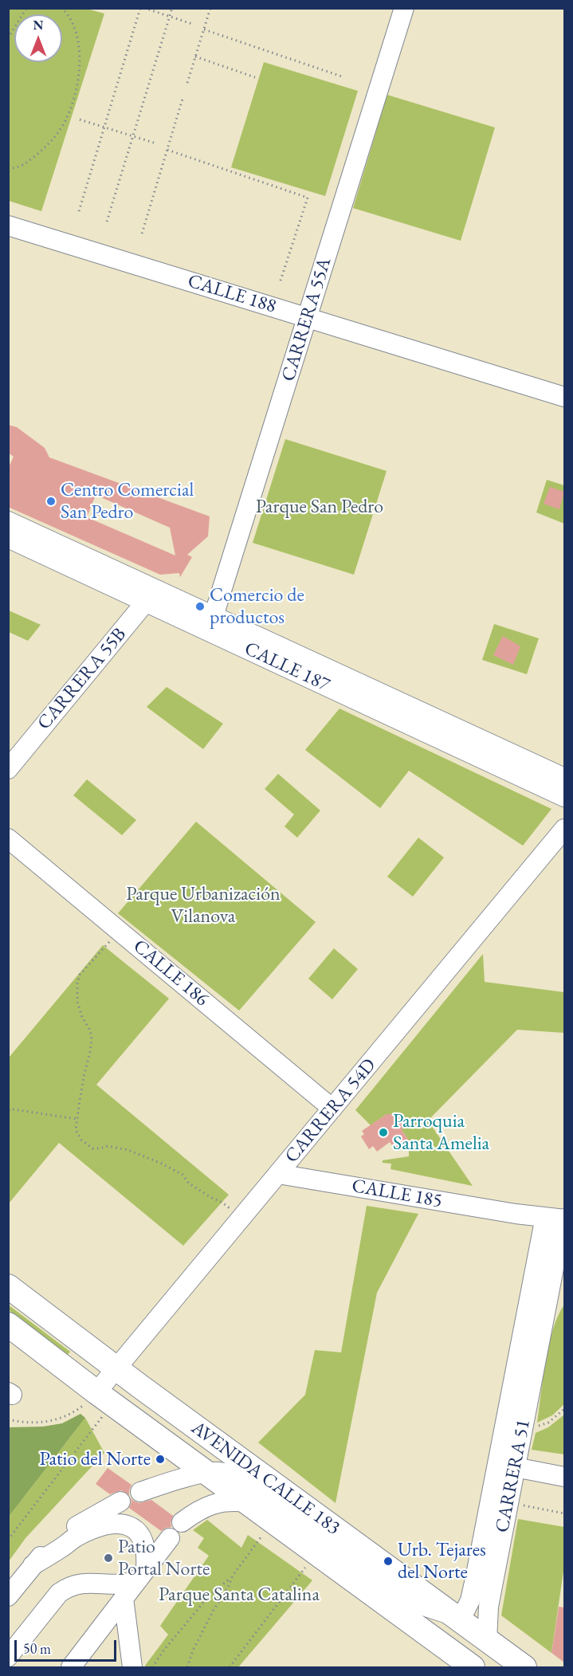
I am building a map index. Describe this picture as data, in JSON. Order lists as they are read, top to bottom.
{
  "streets": {
    "main road": ["AVENIDA CALLE 183"],
    "street": [
      "CALLE 188",
      "CARRERA 55A",
      "CALLE 187",
      "CARRERA 55B",
      "CALLE 186",
      "CARRERA 54D",
      "CALLE 185",
      "CARRERA 51"
    ]
  },
  "crossings": [
    ["CALLE 188", "CARRERA 55A"],
    ["CARRERA 55A", "CALLE 187"],
    ["CALLE 187", "CARRERA 55B"],
    ["CALLE 186", "CARRERA 54D"],
    ["CARRERA 54D", "CALLE 185"],
    ["CARRERA 54D", "AVENIDA CALLE 183"],
    ["CALLE 185", "CARRERA 51"],
    ["CARRERA 51", "AVENIDA CALLE 183"]
  ],
  "parks": ["Parque San Pedro", "Parque Urbanización Vilanova", "Parque Santa Catalina"],
  "places": [
    "Centro Comercial San Pedro",
    "Comercio de productos",
    "Parroquia Santa Amelia",
    "Patio del Norte",
    "Patio Portal Norte",
    "Urb. Tejares del Norte"
  ],
  "scale_bar": "50 m",
  "north": "top"
}
